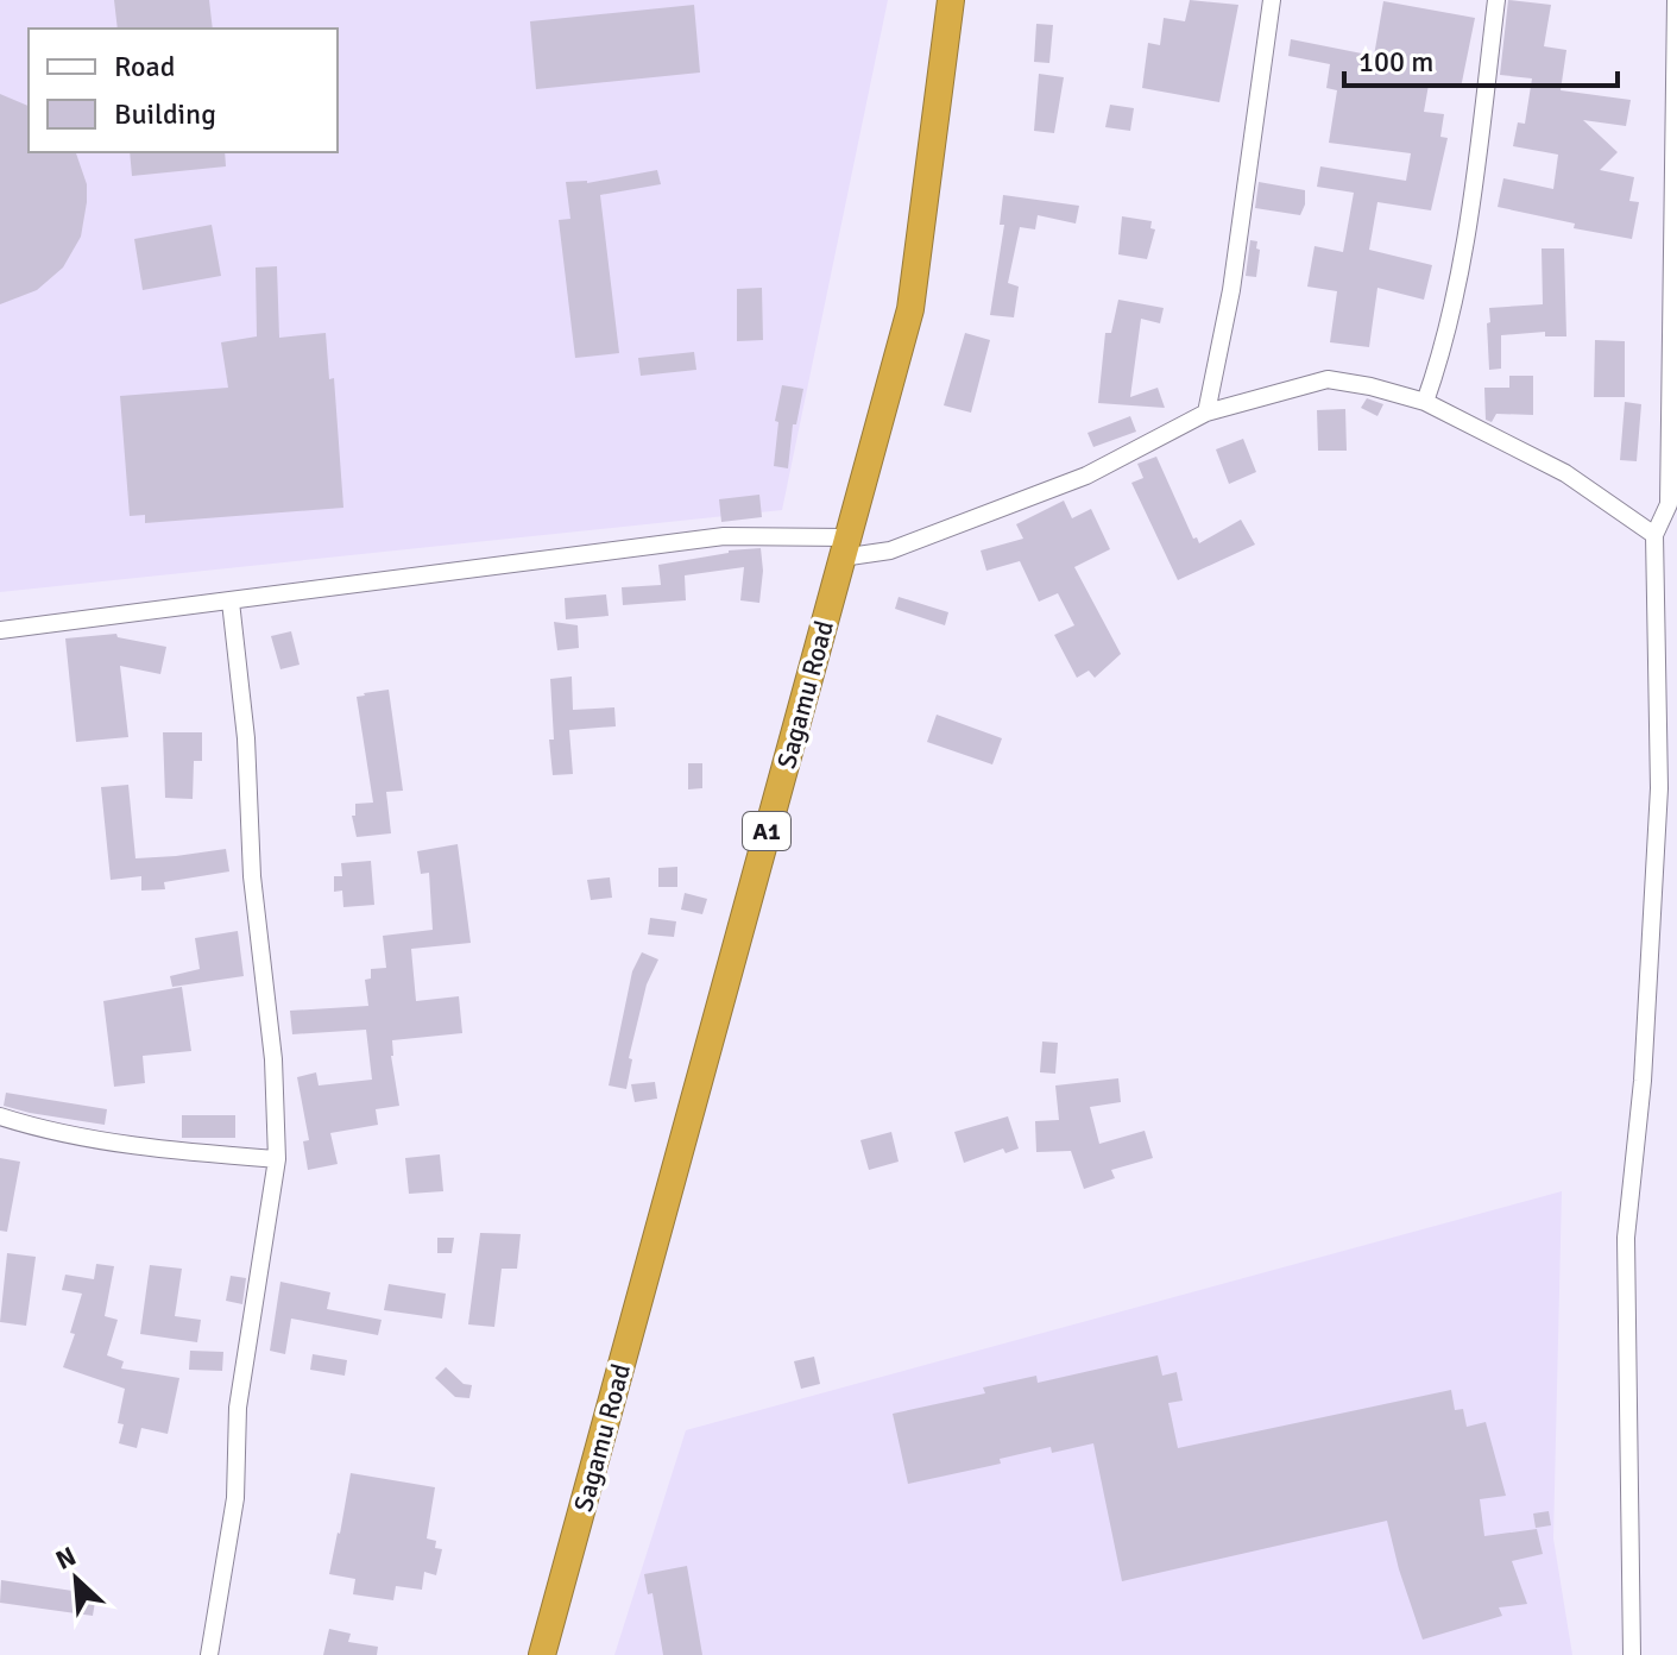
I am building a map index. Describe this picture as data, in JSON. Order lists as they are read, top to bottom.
{
  "streets": {
    "highway": ["Sagamu Road", "A1"]
  },
  "legend": ["Road", "Building"],
  "scale_bar": "100 m",
  "north": "top left"
}
